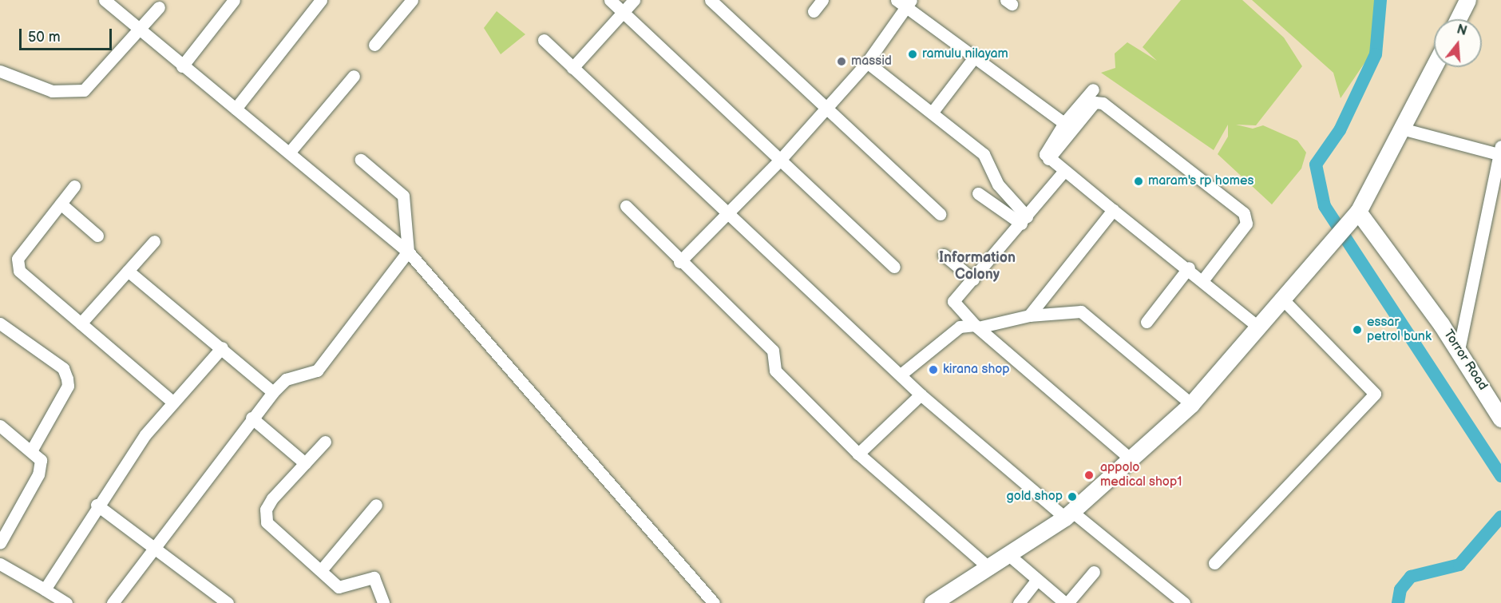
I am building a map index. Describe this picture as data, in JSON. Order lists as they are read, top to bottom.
{
  "streets": {
    "street": ["Torror Road"]
  },
  "districts": ["Information Colony"],
  "places": [
    "ramulu nilayam",
    "massid",
    "maram's rp homes",
    "essar petrol bunk",
    "kirana shop",
    "appolo medical shop1",
    "gold shop"
  ],
  "scale_bar": "50 m",
  "north": "top"
}
